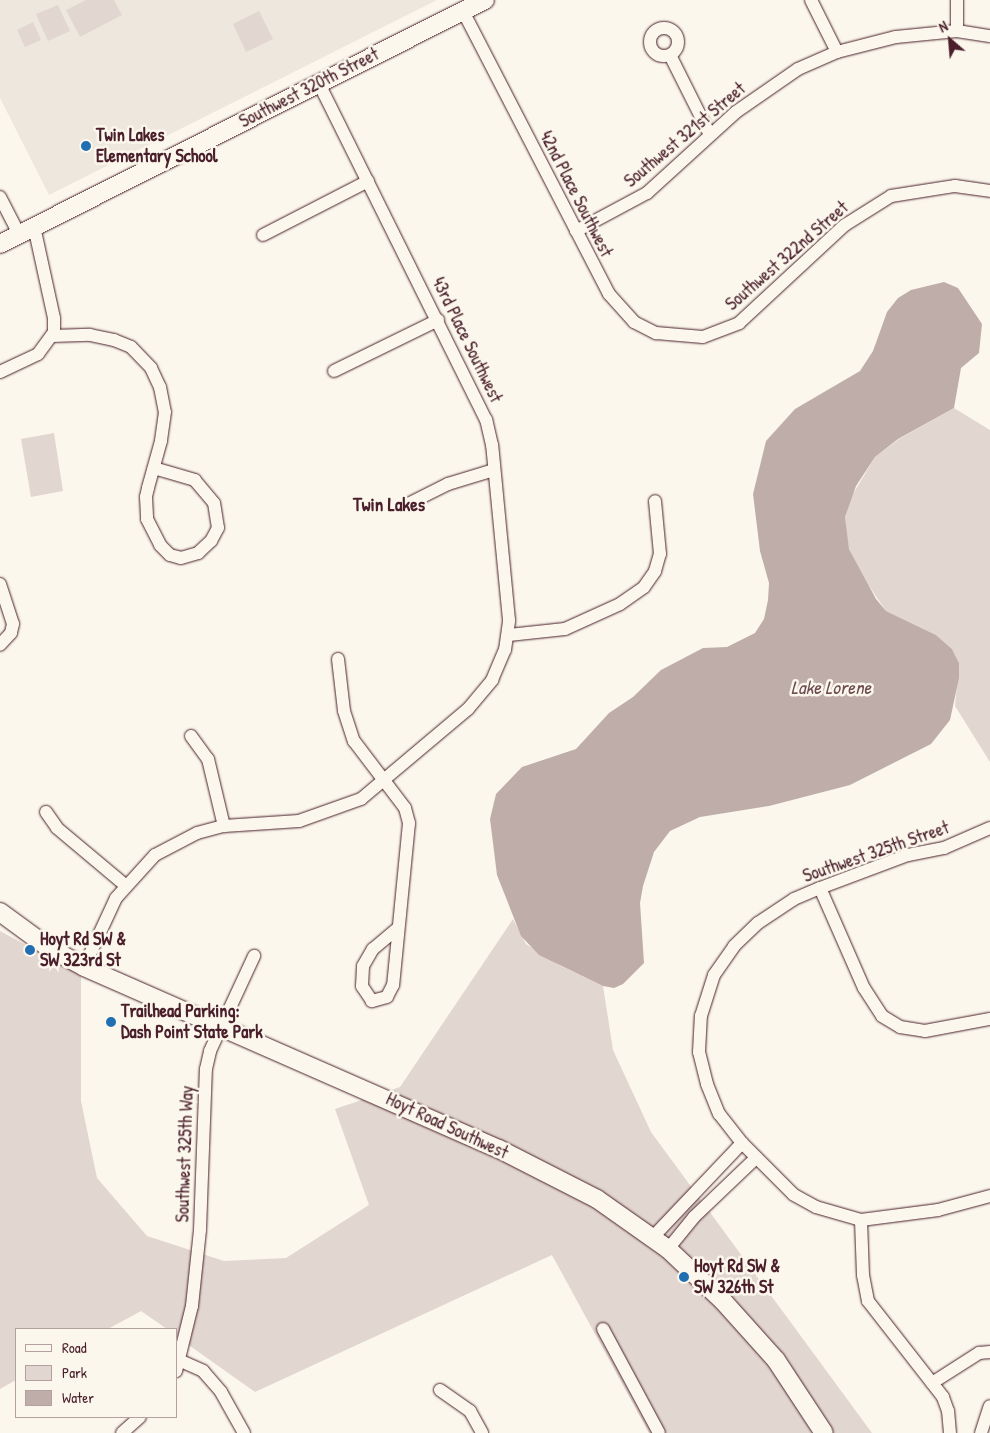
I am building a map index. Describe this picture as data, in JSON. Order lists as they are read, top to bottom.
{
  "streets": {
    "main road": ["Southwest 320th Street", "Hoyt Road Southwest"],
    "street": [
      "Southwest 321st Street",
      "42nd Place Southwest",
      "Southwest 322nd Street",
      "43rd Place Southwest",
      "Southwest 325th Street",
      "Southwest 325th Way"
    ]
  },
  "crossings": [
    ["Southwest 320th Street", "42nd Place Southwest"],
    ["Southwest 320th Street", "43rd Place Southwest"],
    ["Southwest 321st Street", "42nd Place Southwest"],
    ["42nd Place Southwest", "Southwest 322nd Street"],
    ["Hoyt Road Southwest", "Southwest 325th Way"]
  ],
  "districts": ["Twin Lakes"],
  "water": ["Lake Lorene"],
  "places": [
    "Twin Lakes Elementary School",
    "Hoyt Rd SW & SW 323rd St",
    "Trailhead Parking: Dash Point State Park",
    "Hoyt Rd SW & SW 326th St"
  ],
  "legend": ["Road", "Park", "Water"],
  "north": "top left"
}
